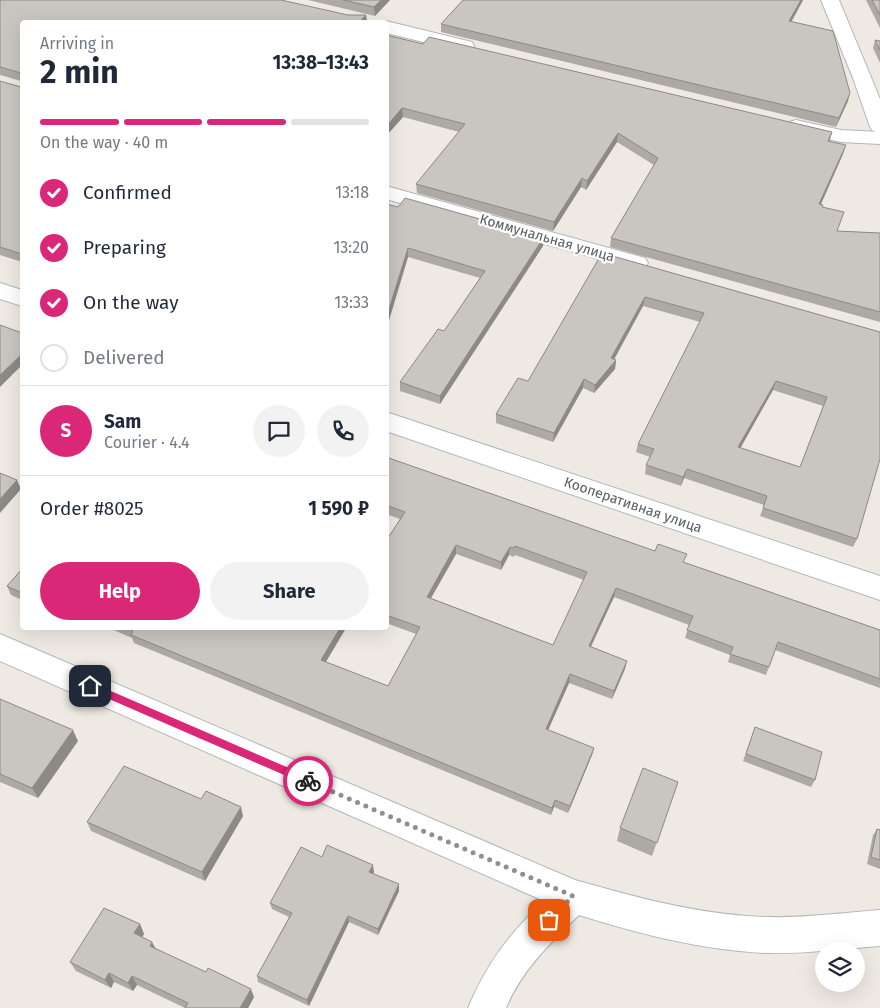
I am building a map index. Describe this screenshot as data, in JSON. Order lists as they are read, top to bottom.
{
  "streets": {
    "street": ["Коммунальная улица", "Кооперативная улица"]
  },
  "page": {
    "heading": ["2 min", "Arriving in", "13:38–13:43"],
    "panel": [
      "Sam",
      "Courier · 4.4",
      "Order #8025",
      "1 590 ₽"
    ],
    "bar": "On the way · 40 m",
    "list": [
      ["Confirmed", "13:18"],
      ["Preparing", "13:20"],
      ["On the way", "13:33"],
      "Delivered"
    ],
    "round": "S",
    "buttons": ["Help", "Share"]
  }
}
